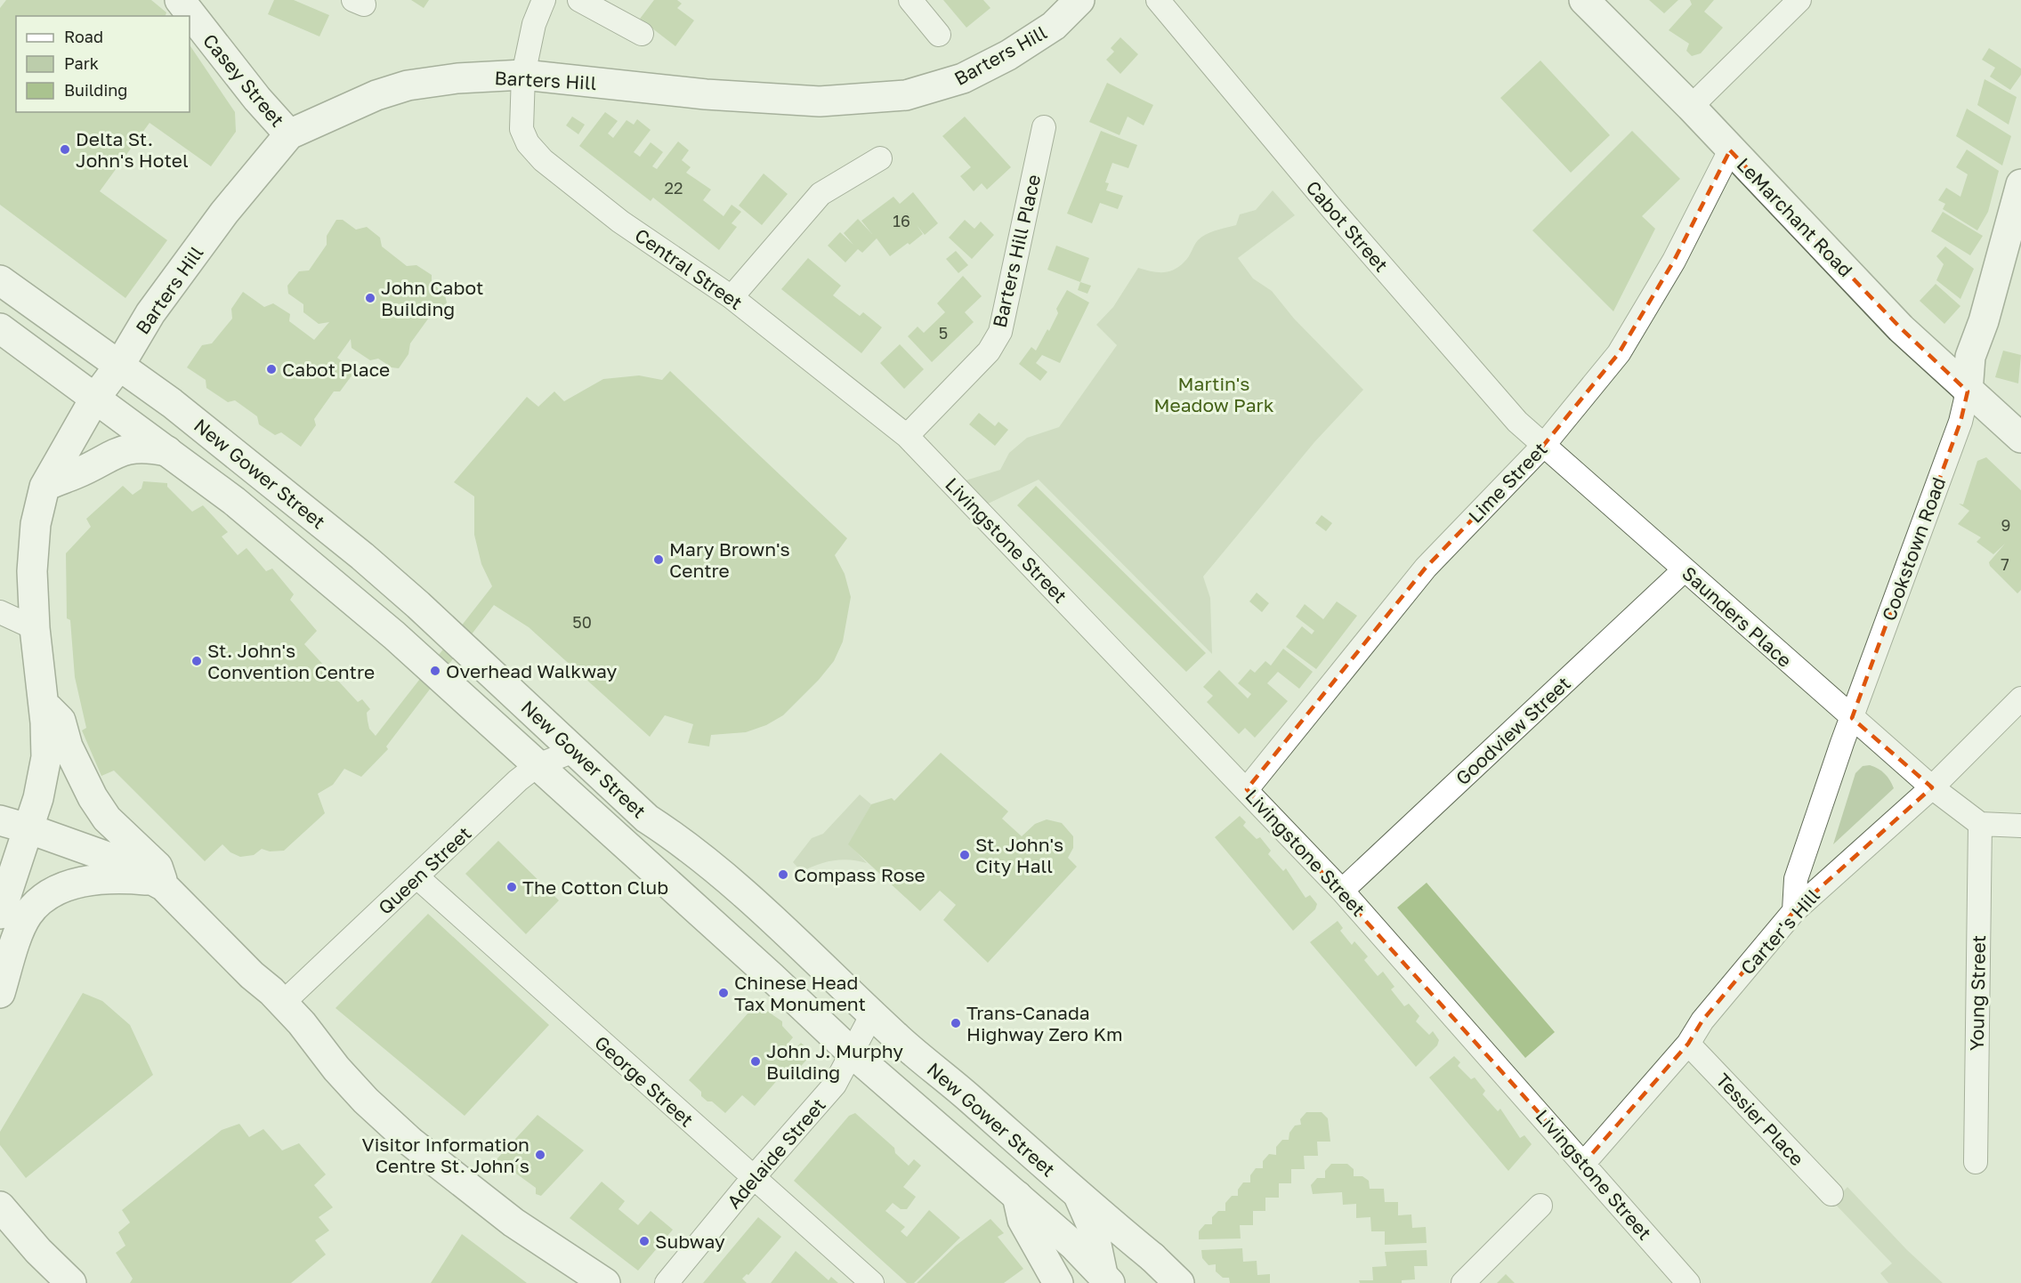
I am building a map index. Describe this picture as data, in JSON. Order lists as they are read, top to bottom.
{
  "streets": {
    "main road": [
      "Barters Hill",
      "Casey Street",
      "LeMarchant Road",
      "New Gower Street",
      "Cookstown Road"
    ],
    "street": [
      "Cabot Street",
      "Barters Hill Place",
      "Central Street",
      "Lime Street",
      "Livingstone Street",
      "Saunders Place",
      "Goodview Street",
      "Queen Street",
      "Carter's Hill",
      "Young Street",
      "George Street",
      "Tessier Place",
      "Adelaide Street"
    ]
  },
  "crossings": [
    ["Barters Hill", "Casey Street"],
    ["Barters Hill", "Central Street"],
    ["Barters Hill", "New Gower Street"],
    ["LeMarchant Road", "Lime Street"],
    ["LeMarchant Road", "Cookstown Road"],
    ["Cabot Street", "Lime Street"],
    ["Cabot Street", "Saunders Place"],
    ["Barters Hill Place", "Central Street"],
    ["Barters Hill Place", "Livingstone Street"],
    ["Central Street", "Livingstone Street"],
    ["New Gower Street", "Queen Street"],
    ["New Gower Street", "Adelaide Street"],
    ["Lime Street", "Livingstone Street"],
    ["Lime Street", "Saunders Place"],
    ["Livingstone Street", "Goodview Street"],
    ["Livingstone Street", "Carter's Hill"],
    ["Cookstown Road", "Saunders Place"],
    ["Cookstown Road", "Carter's Hill"],
    ["Saunders Place", "Goodview Street"],
    ["Saunders Place", "Carter's Hill"],
    ["Saunders Place", "Young Street"],
    ["Queen Street", "George Street"],
    ["Carter's Hill", "Tessier Place"],
    ["George Street", "Adelaide Street"]
  ],
  "parks": ["Martin's Meadow Park"],
  "places": [
    "Delta St. John's Hotel",
    "John Cabot Building",
    "Cabot Place",
    "Mary Brown's Centre",
    "St. John's Convention Centre",
    "Overhead Walkway",
    "St. John's City Hall",
    "Compass Rose",
    "The Cotton Club",
    "Chinese Head Tax Monument",
    "Trans-Canada Highway Zero Km",
    "John J. Murphy Building",
    "Visitor Information Centre St. John´s",
    "Subway"
  ],
  "house_numbers": [
    "22",
    "16",
    "5",
    "9",
    "7",
    "50"
  ],
  "legend": ["Road", "Park", "Building"]
}
